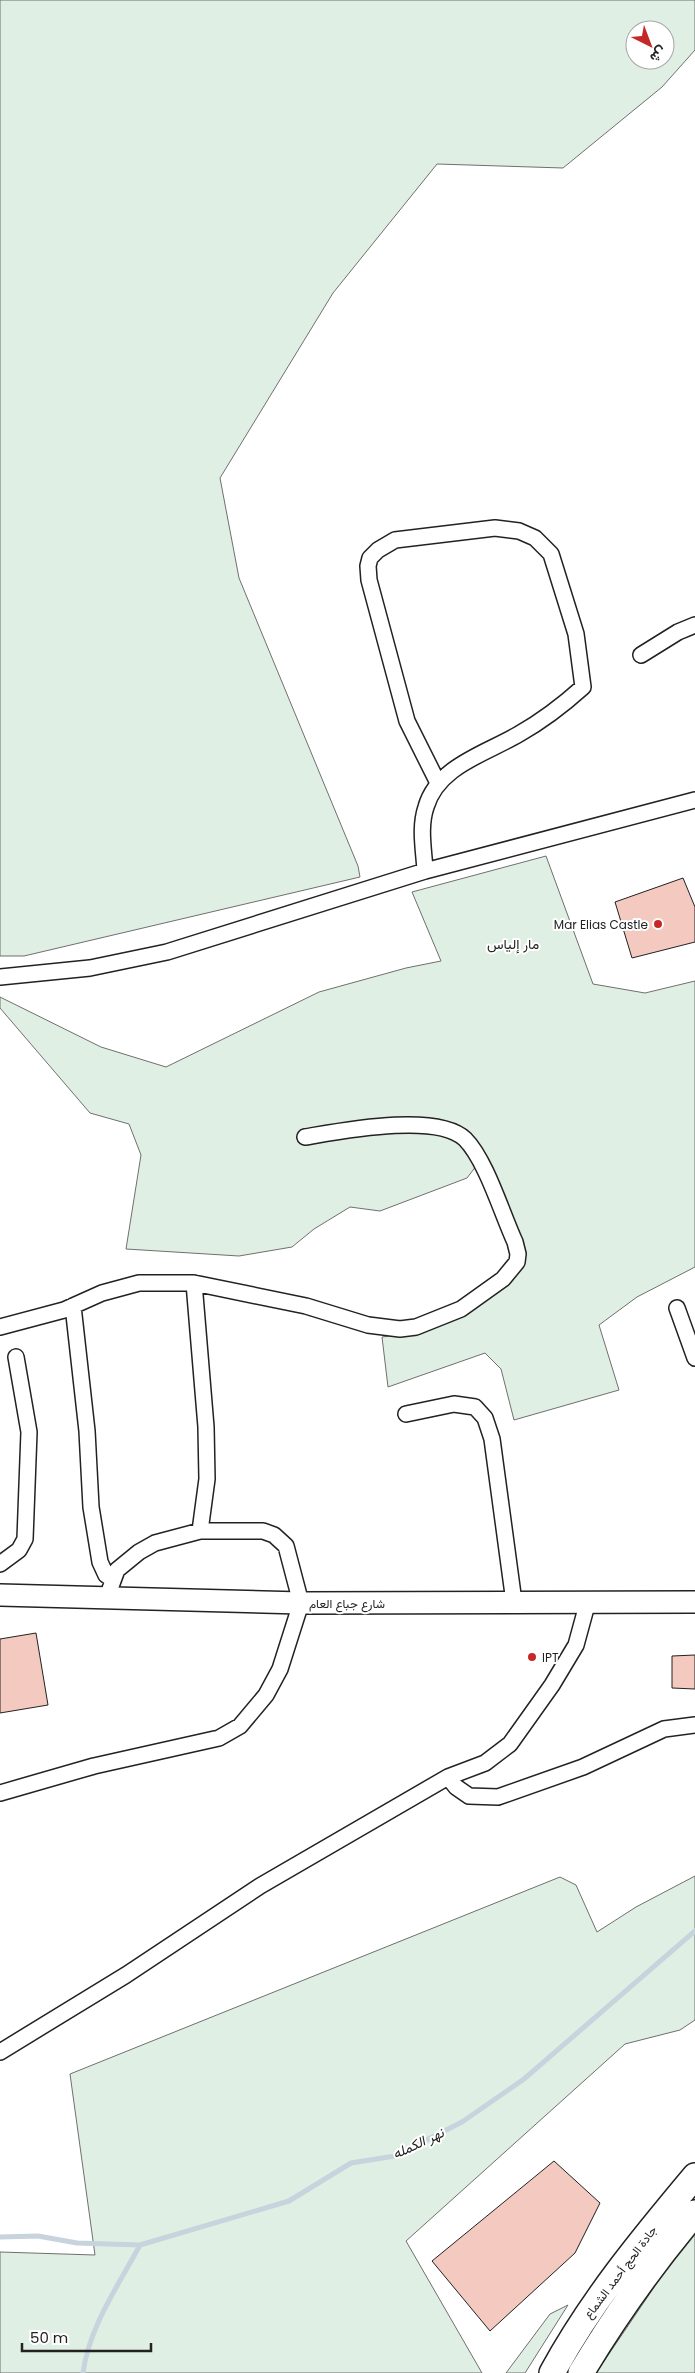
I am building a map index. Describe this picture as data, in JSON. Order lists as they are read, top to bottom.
{
  "streets": {
    "main road": ["شارع جباع العام", "جادة الحج أحمد الشماع"]
  },
  "districts": ["مار إلياس"],
  "water": ["نهر الكمله"],
  "places": ["Mar Elias Castle", "IPT"],
  "scale_bar": "50 m",
  "north": "bottom right"
}
